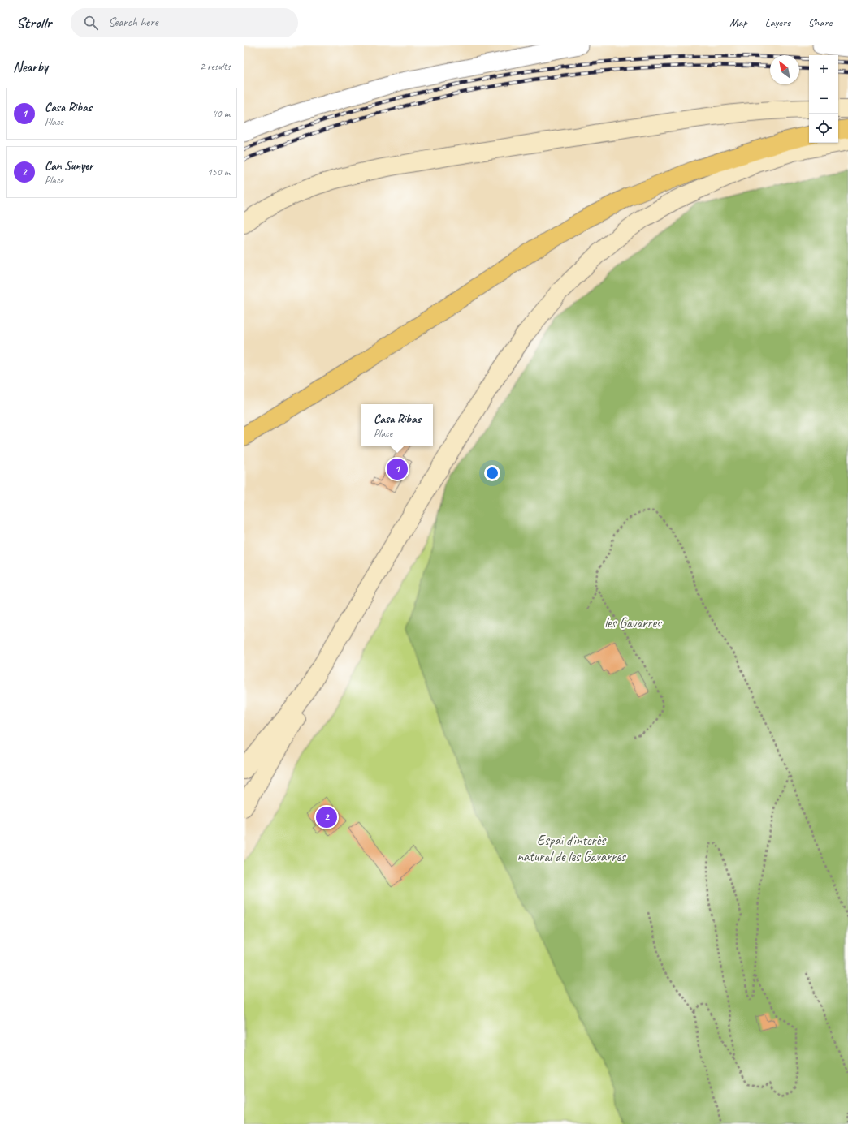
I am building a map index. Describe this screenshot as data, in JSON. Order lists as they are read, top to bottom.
{
  "parks": ["les Gavarres", "Espai d'interès natural de les Gavarres"],
  "north": "top left",
  "page": {
    "header": "Strollr",
    "search": "Search here",
    "nav": ["Map", "Layers", "Share"],
    "heading": ["Nearby", "2 results"],
    "map_buttons": ["+", "−"],
    "list": [
      {
        "mark": "1",
        "name": "Casa Ribas",
        "note": "Place",
        "value": "40 m"
      },
      {
        "mark": "2",
        "name": "Can Sunyer",
        "note": "Place",
        "value": "150 m"
      }
    ],
    "popup": ["Casa Ribas", "Place"],
    "pins": ["1", "2"]
  }
}
